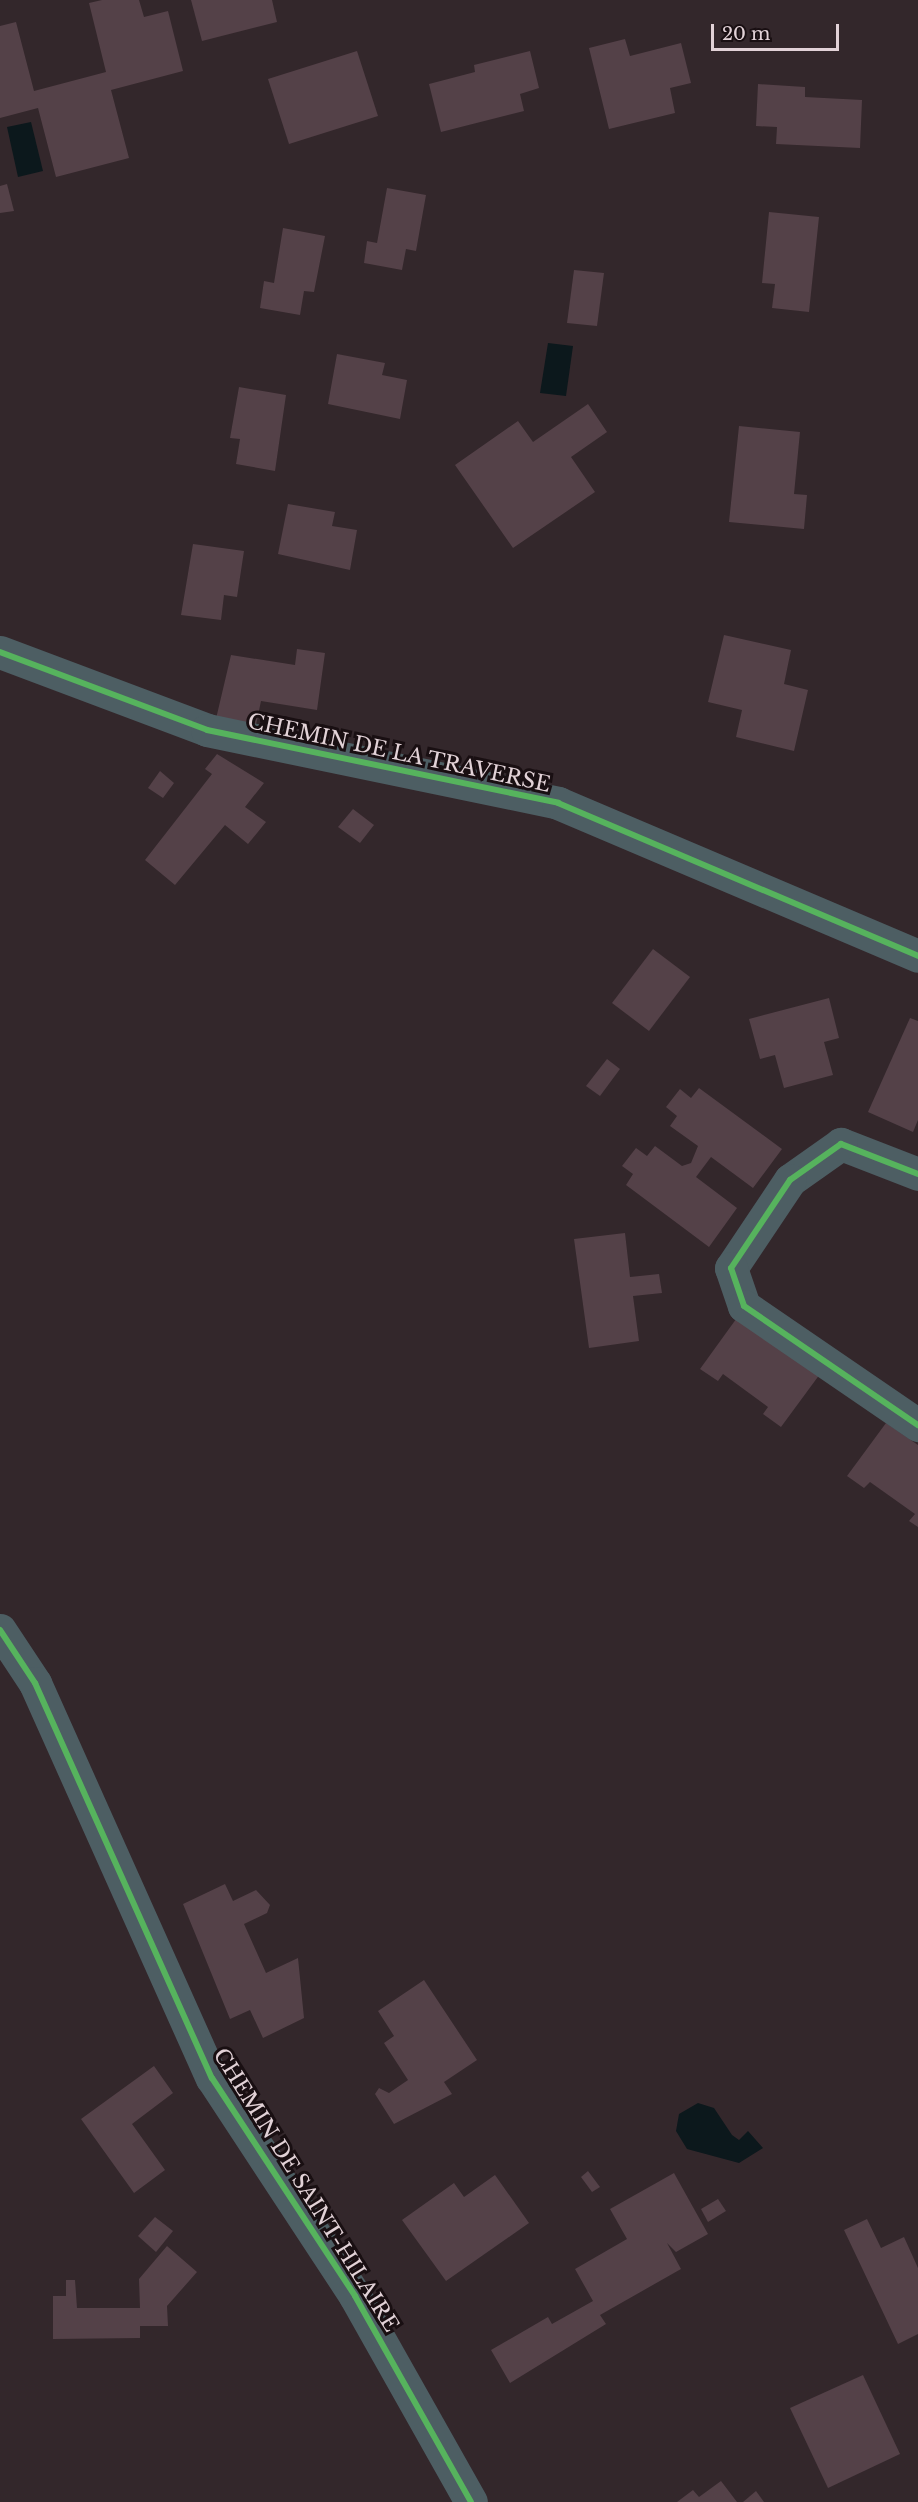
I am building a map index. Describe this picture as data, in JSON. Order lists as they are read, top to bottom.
{
  "streets": {
    "street": ["CHEMIN DE LA TRAVERSE", "CHEMIN DE SAINT-HILAIRE"]
  },
  "scale_bar": "20 m"
}
